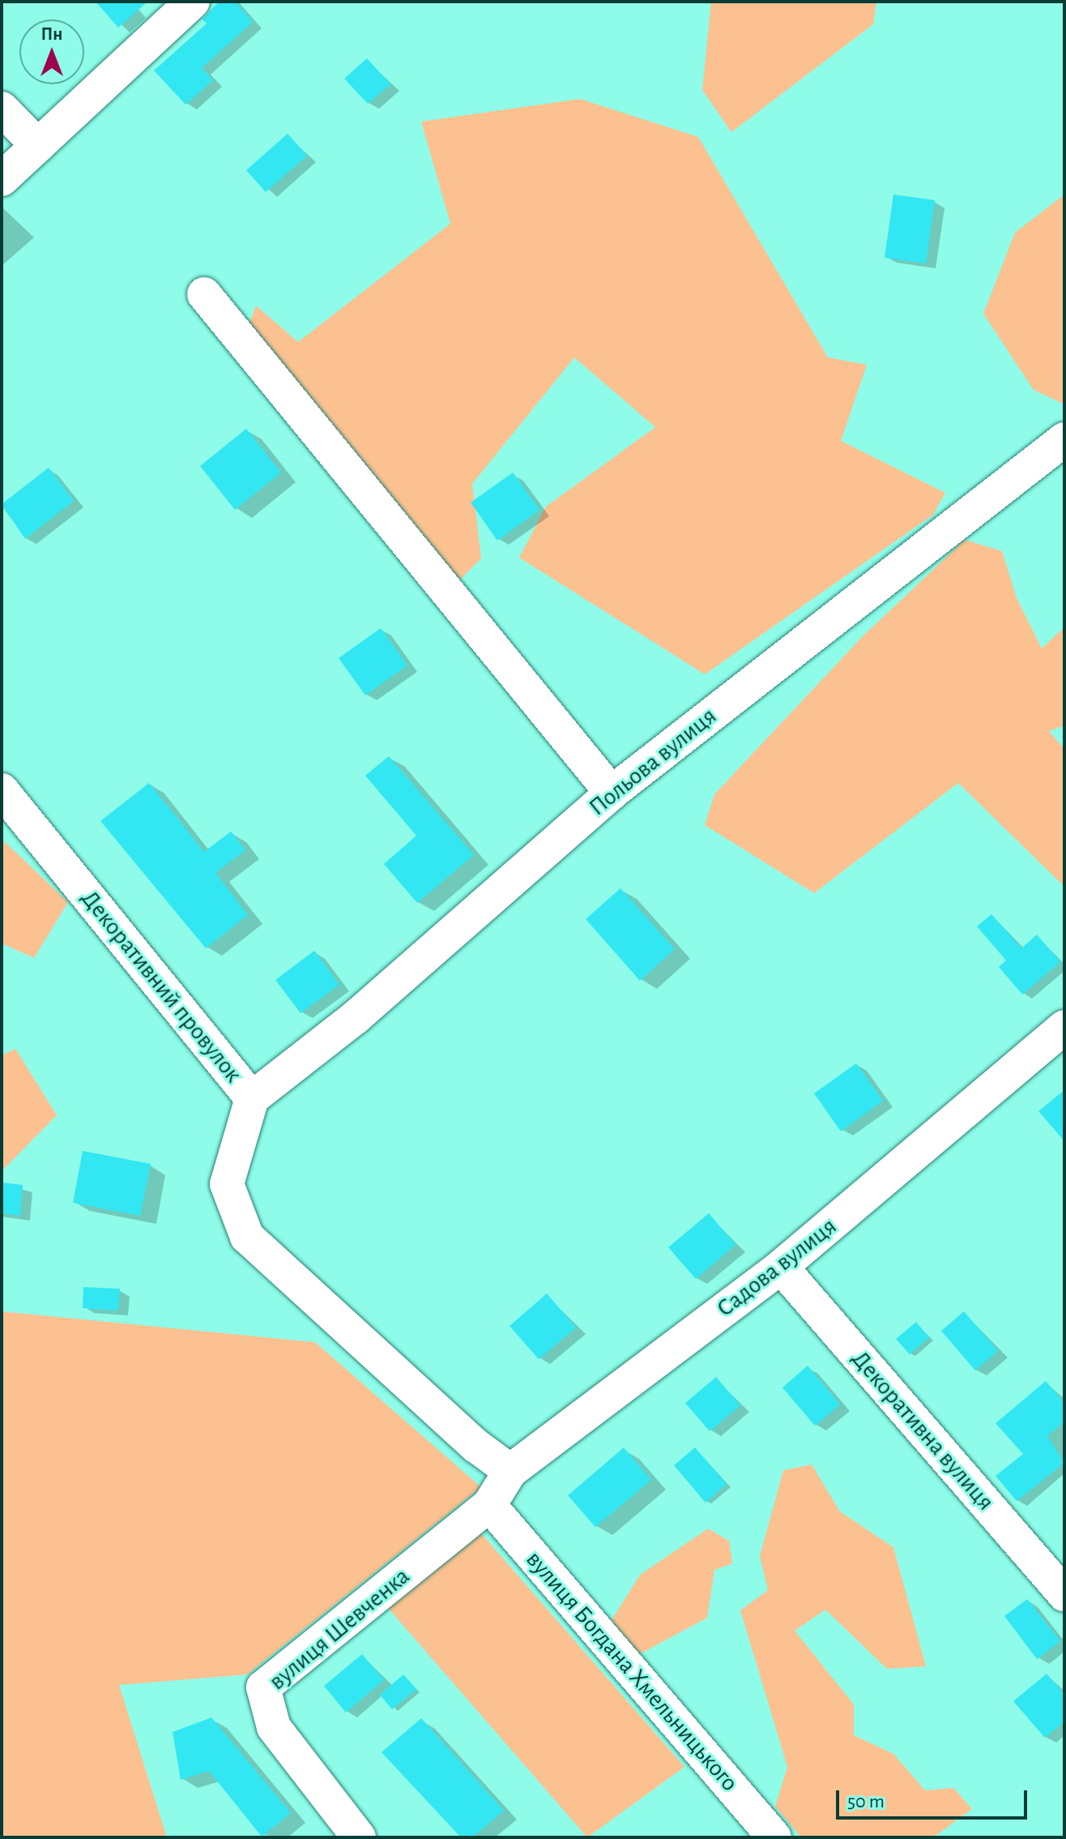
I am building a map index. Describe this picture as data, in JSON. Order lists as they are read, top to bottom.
{
  "streets": {
    "street": [
      "Польова вулиця",
      "Декоративний провулок",
      "Садова вулиця",
      "Декоративна вулиця",
      "вулиця Шевченка",
      "вулиця Богдана Хмельницького"
    ]
  },
  "crossings": [
    ["Польова вулиця", "Декоративний провулок"],
    ["Декоративний провулок", "Садова вулиця"],
    ["Садова вулиця", "Декоративна вулиця"],
    ["Садова вулиця", "вулиця Шевченка"],
    ["Садова вулиця", "вулиця Богдана Хмельницького"],
    ["вулиця Шевченка", "вулиця Богдана Хмельницького"]
  ],
  "scale_bar": "50 m",
  "north": "top"
}
